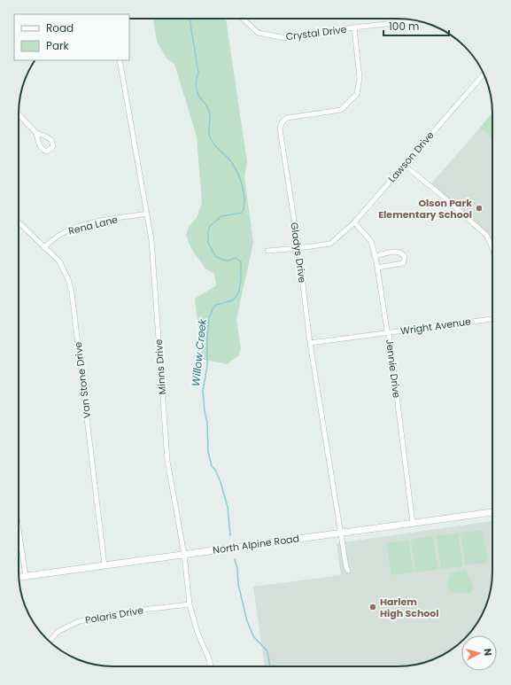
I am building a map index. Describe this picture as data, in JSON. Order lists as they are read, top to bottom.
{
  "streets": {
    "main road": ["North Alpine Road"],
    "street": [
      "Crystal Drive",
      "Lawson Drive",
      "Rena Lane",
      "Gladys Drive",
      "Wright Avenue",
      "Minns Drive",
      "Jennie Drive",
      "Van Stone Drive",
      "Polaris Drive"
    ]
  },
  "crossings": [
    ["Crystal Drive", "Gladys Drive"],
    ["Lawson Drive", "Gladys Drive"],
    ["Lawson Drive", "Jennie Drive"],
    ["Rena Lane", "Minns Drive"],
    ["Rena Lane", "Van Stone Drive"],
    ["Gladys Drive", "Wright Avenue"],
    ["Gladys Drive", "North Alpine Road"],
    ["Wright Avenue", "Jennie Drive"],
    ["Minns Drive", "North Alpine Road"],
    ["Minns Drive", "Polaris Drive"],
    ["Jennie Drive", "North Alpine Road"],
    ["Van Stone Drive", "North Alpine Road"]
  ],
  "water": ["Willow Creek"],
  "places": ["Olson Park Elementary School", "Harlem High School"],
  "legend": ["Road", "Park"],
  "scale_bar": "100 m",
  "north": "right"
}
